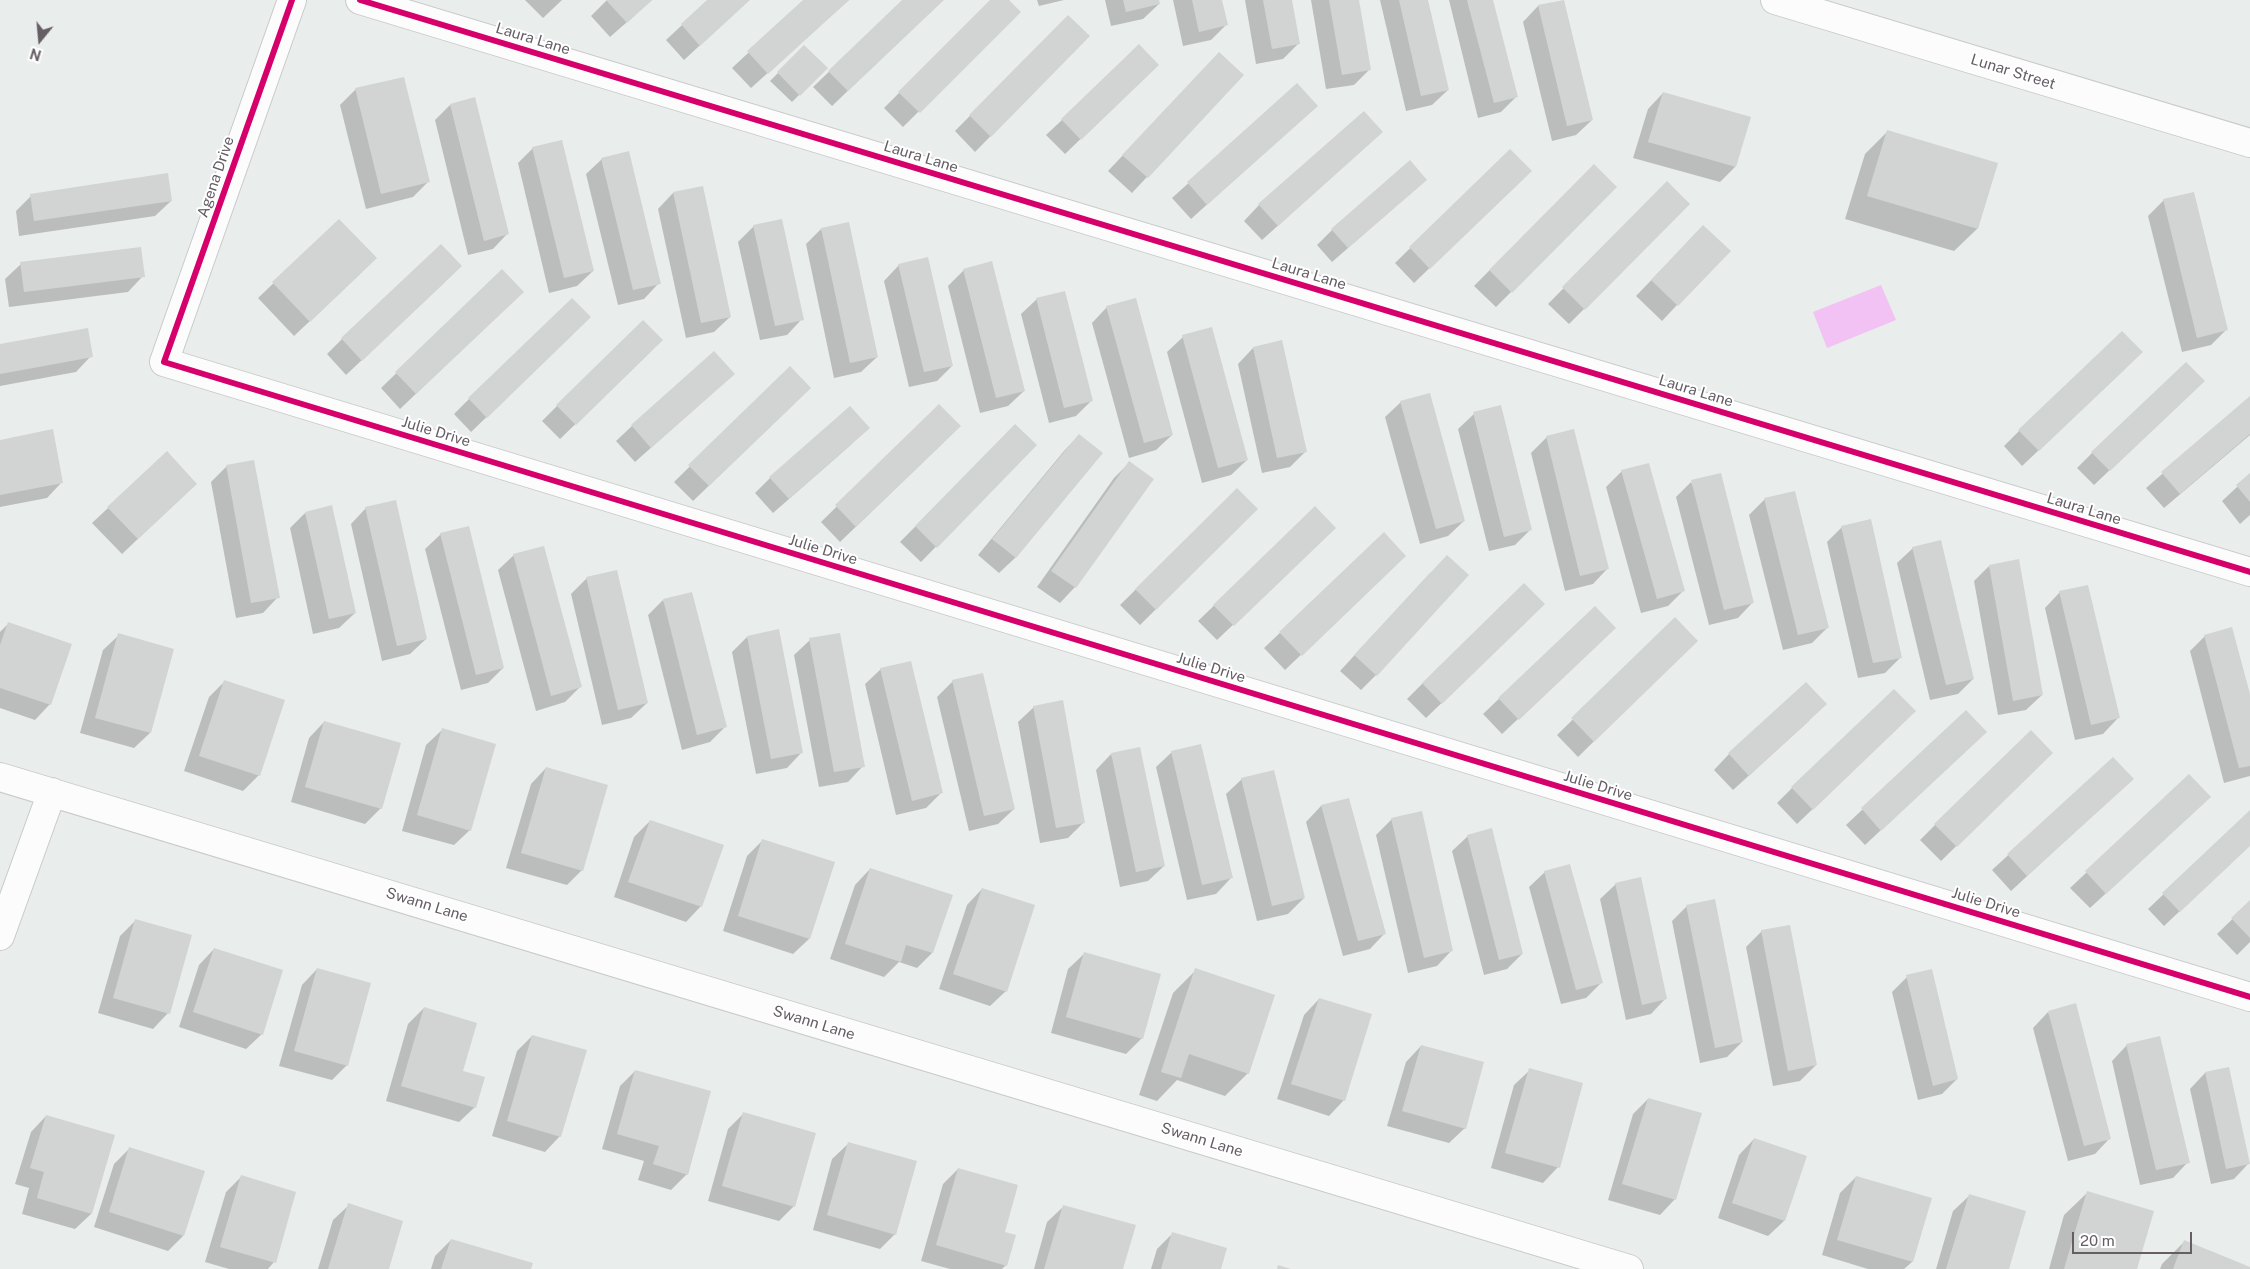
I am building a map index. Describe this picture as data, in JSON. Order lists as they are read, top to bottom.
{
  "streets": {
    "street": [
      "Laura Lane",
      "Lunar Street",
      "Agena Drive",
      "Julie Drive",
      "Swann Lane"
    ]
  },
  "crossings": [
    ["Agena Drive", "Julie Drive"]
  ],
  "scale_bar": "20 m",
  "north": "bottom"
}
